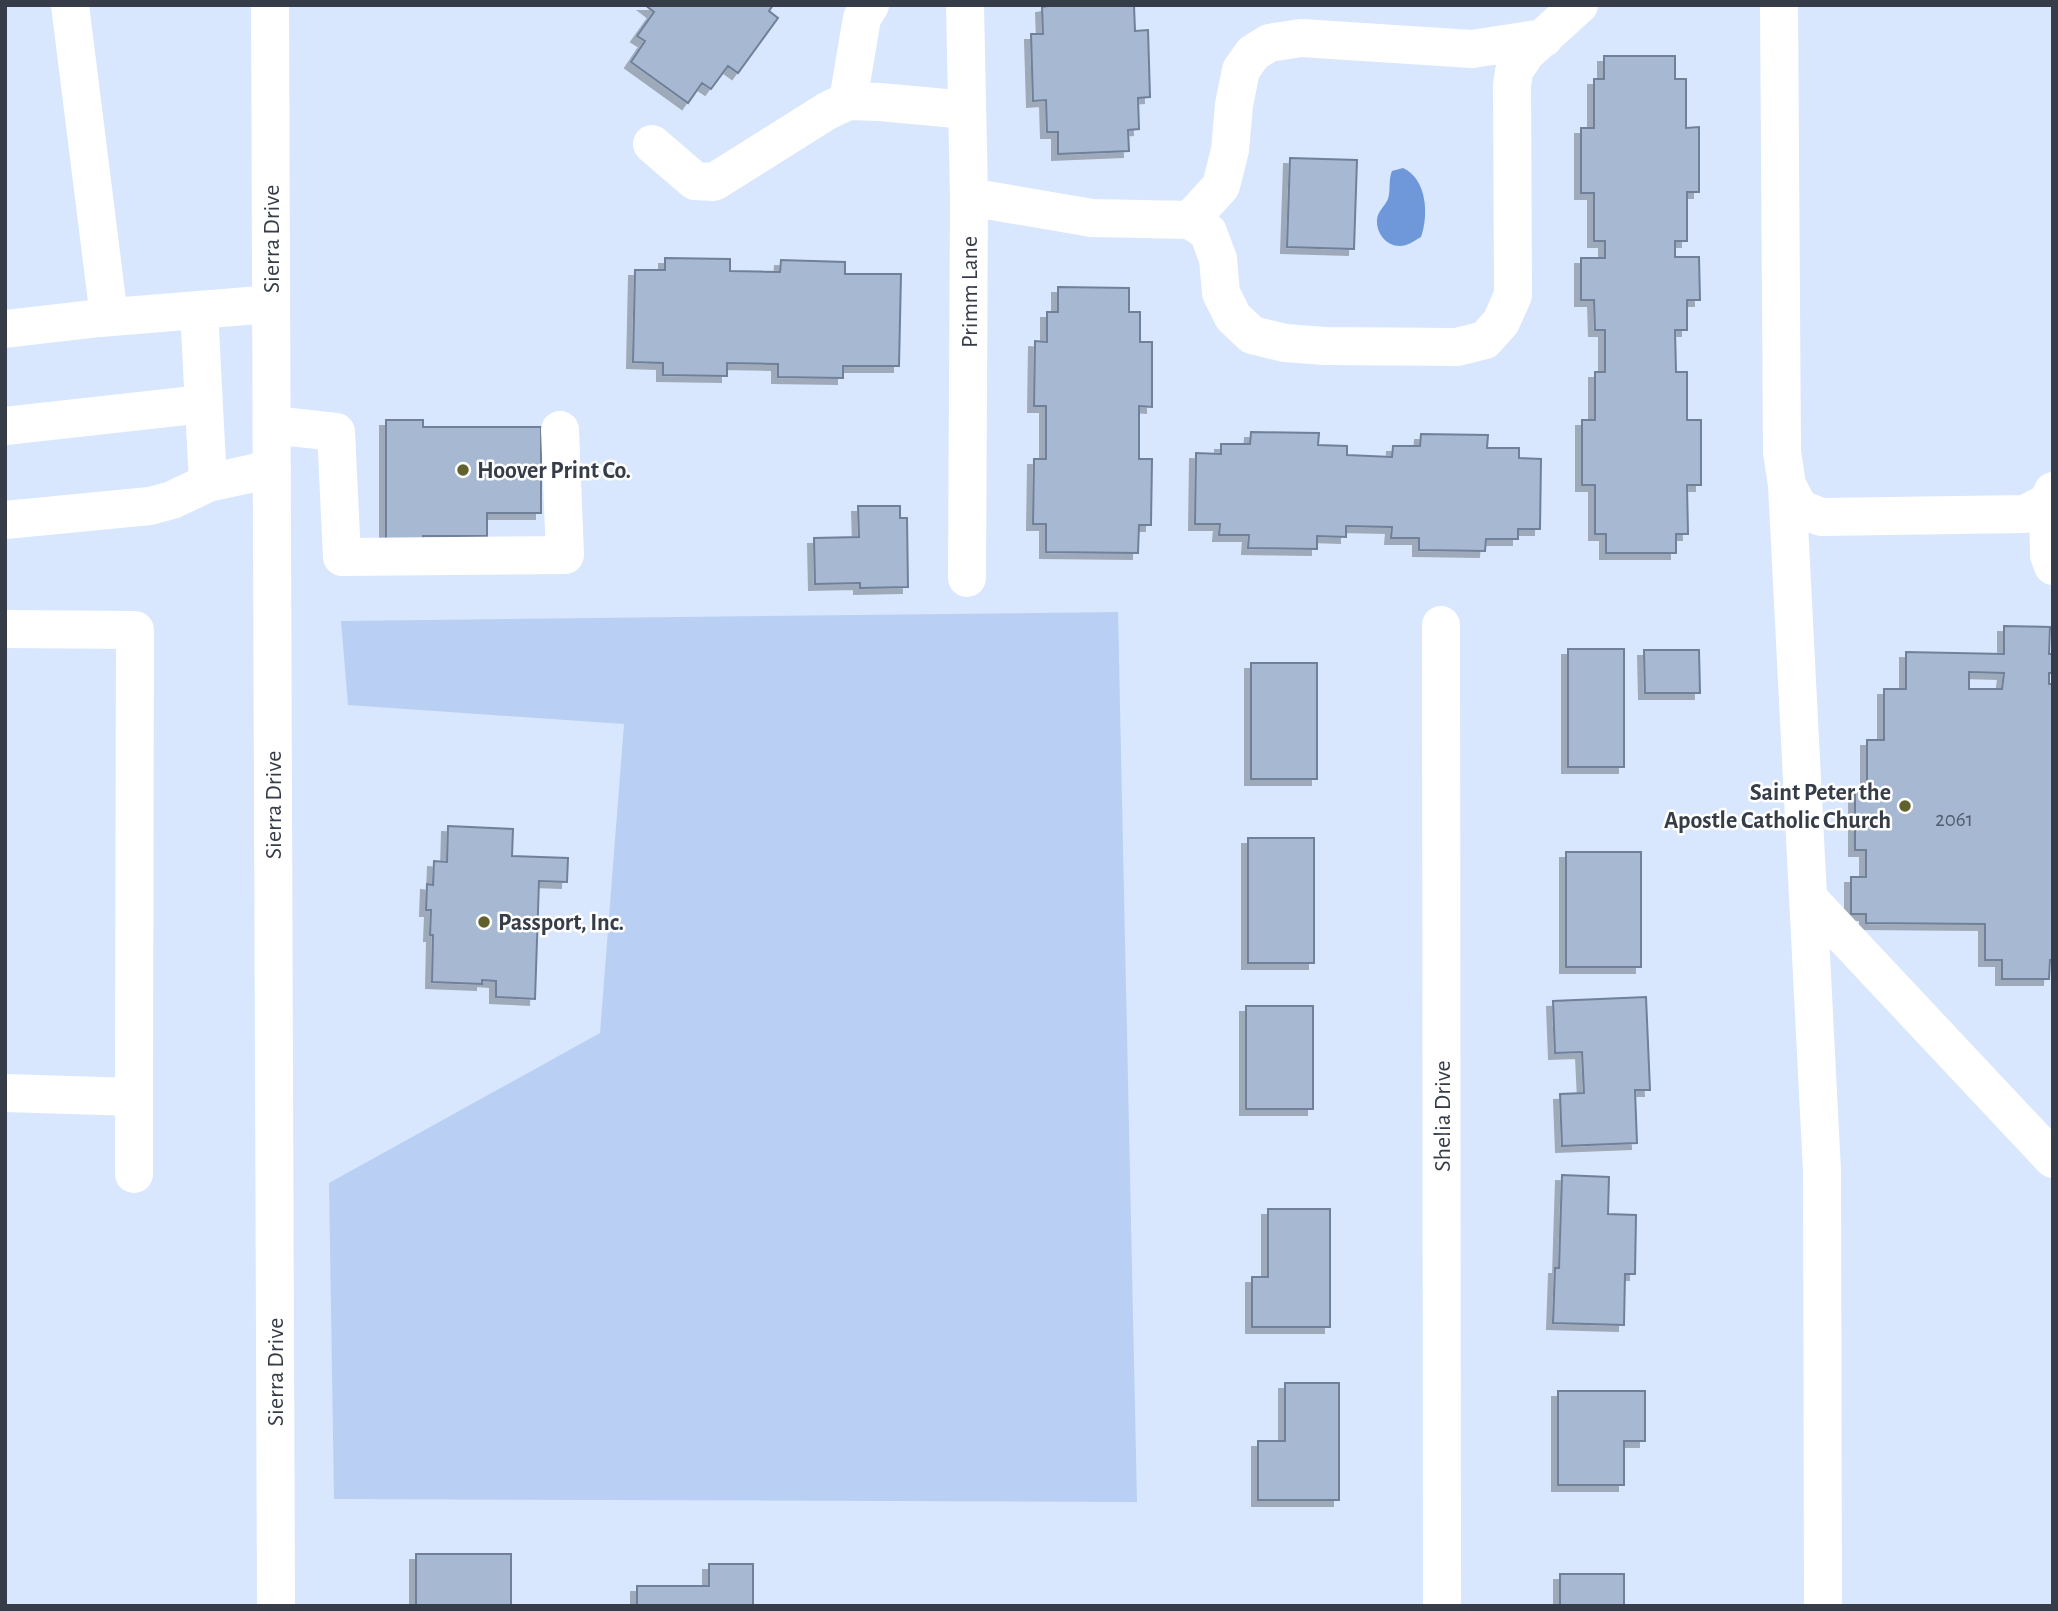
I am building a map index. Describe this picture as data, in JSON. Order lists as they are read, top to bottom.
{
  "streets": {
    "street": ["Sierra Drive", "Primm Lane", "Shelia Drive"]
  },
  "places": ["Hoover Print Co.", "Saint Peter the Apostle Catholic Church", "Passport, Inc."],
  "house_numbers": ["2061"]
}
